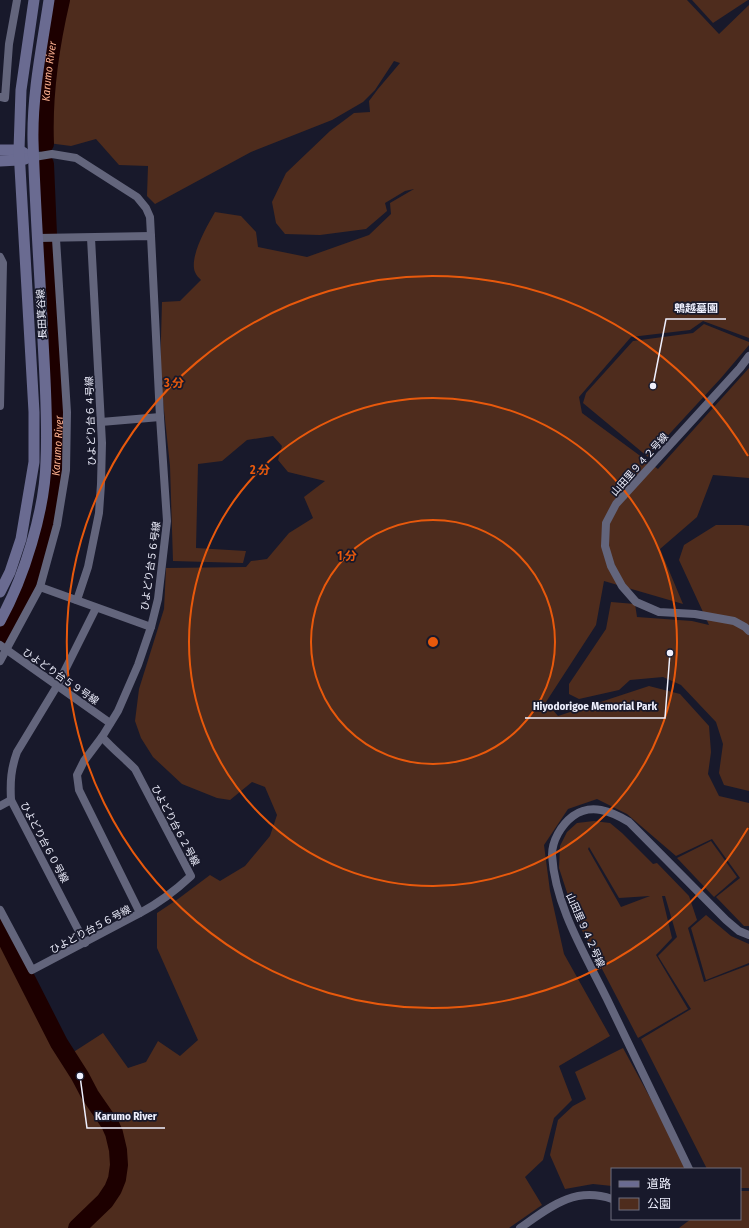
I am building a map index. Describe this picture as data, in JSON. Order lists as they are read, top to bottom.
{
  "streets": {
    "street": [
      "長田箕谷線",
      "ひよどり台６４号線",
      "山田里９４２号線",
      "ひよどり台５６号線",
      "ひよどり台５９号線",
      "ひよどり台６２号線",
      "ひよどり台６０号線"
    ]
  },
  "crossings": [
    ["長田箕谷線", "ひよどり台５６号線"],
    ["ひよどり台５６号線", "ひよどり台５９号線"],
    ["ひよどり台５６号線", "ひよどり台６２号線"],
    ["ひよどり台５６号線", "ひよどり台６０号線"],
    ["ひよどり台５９号線", "ひよどり台６０号線"]
  ],
  "water": ["Karumo River"],
  "places": ["鵯越墓園", "Hiyodorigoe Memorial Park", "Karumo River"],
  "legend": ["道路", "公園"],
  "rings": ["3 分", "2 分", "1 分"]
}
